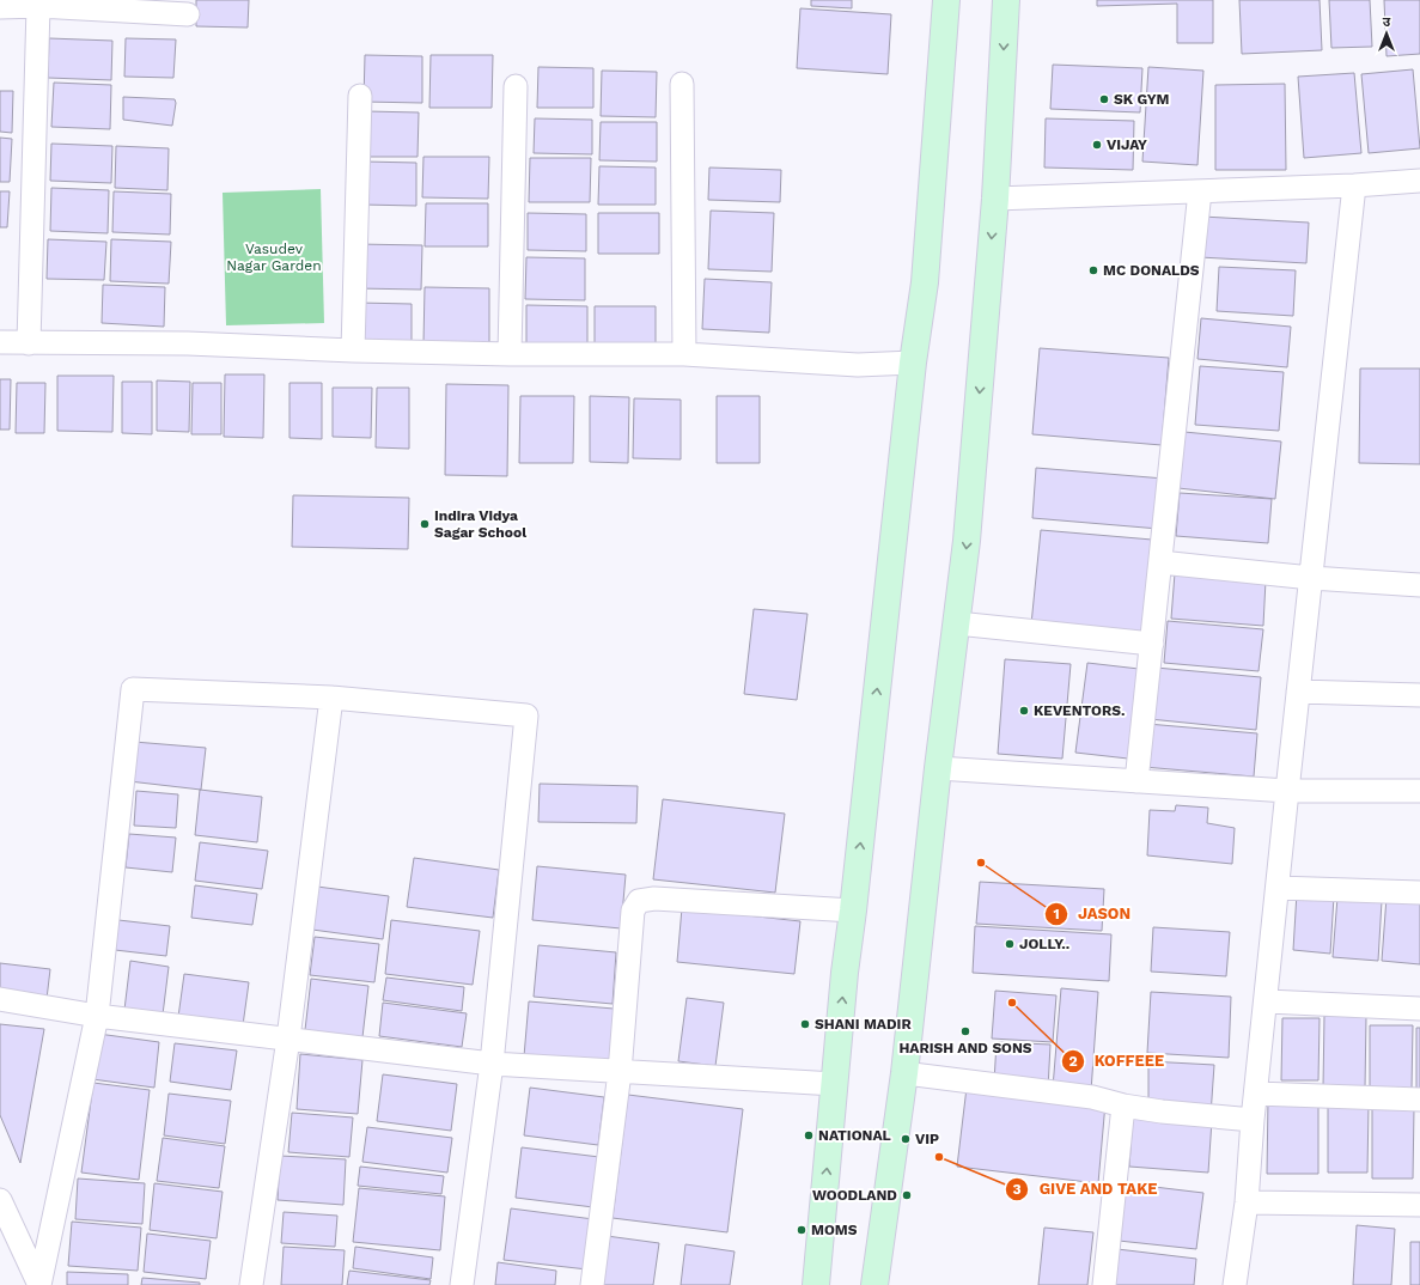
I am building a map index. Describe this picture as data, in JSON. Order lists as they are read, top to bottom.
{
  "parks": ["Vasudev Nagar Garden"],
  "places": [
    "SK GYM",
    "VIJAY",
    "MC DONALDS",
    "Indira Vidya Sagar School",
    "KEVENTORS.",
    "JASON",
    "JOLLY..",
    "KOFFEEE",
    "SHANI MADIR",
    "HARISH AND SONS",
    "NATIONAL",
    "VIP",
    "GIVE AND TAKE",
    "WOODLAND",
    "MOMS"
  ],
  "north": "top"
}
